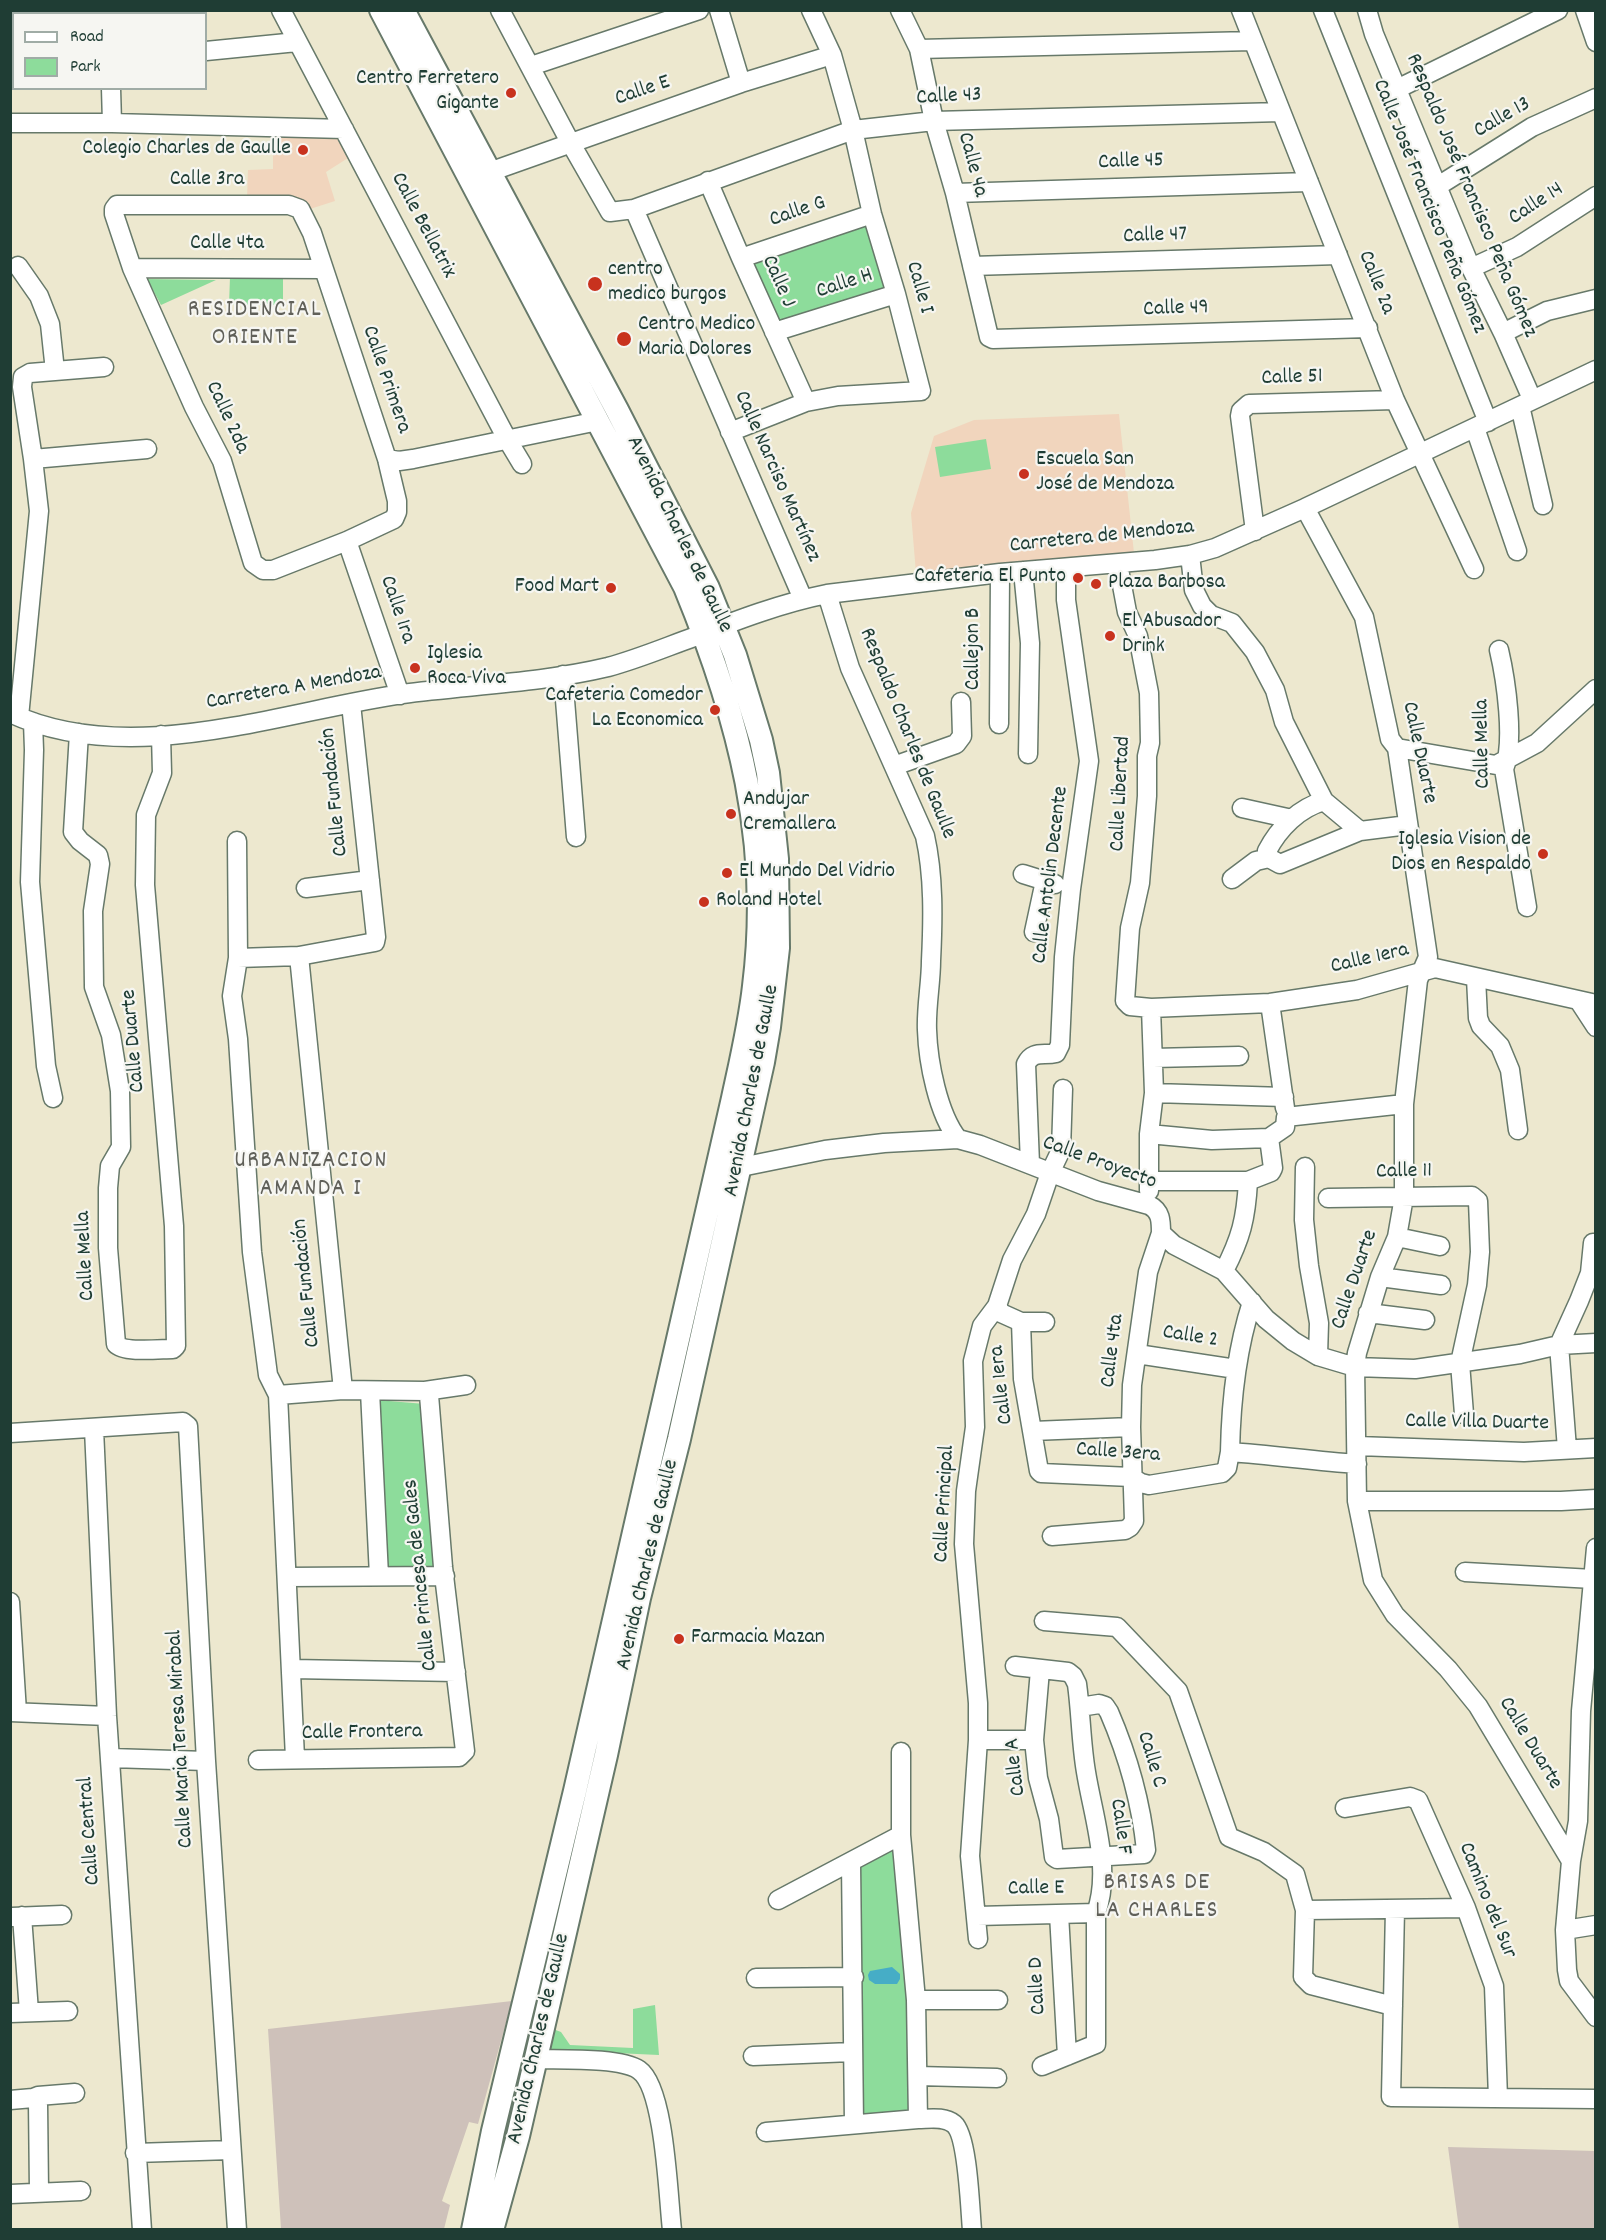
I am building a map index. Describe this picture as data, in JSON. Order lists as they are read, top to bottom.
{
  "streets": {
    "main road": ["Avenida Charles de Gaulle"],
    "street": [
      "Calle E",
      "Calle 43",
      "Calle 13",
      "Calle 45",
      "Calle 4a",
      "Calle 3ra",
      "Respaldo José Francisco Peña Gómez",
      "Calle 14",
      "Calle José Francisco Peña Gómez",
      "Calle G",
      "Calle Bellatrix",
      "Calle 47",
      "Calle 4ta",
      "Calle J",
      "Calle 2a",
      "Calle H",
      "Calle I",
      "Calle 49",
      "Calle 51",
      "Calle Primera",
      "Calle 2da",
      "Calle Narciso Martínez",
      "Carretera de Mendoza",
      "Calle 1ra",
      "Callejon B",
      "Carretera A Mendoza",
      "Respaldo Charles de Gaulle",
      "Calle Mella",
      "Calle Duarte",
      "Calle Fundación",
      "Calle Libertad",
      "Calle Antolin Decente",
      "Calle 1era",
      "Calle Proyecto",
      "Calle 11",
      "Calle 2",
      "Calle Villa Duarte",
      "Calle 3era",
      "Calle Principal",
      "Calle Princesa de Gales",
      "Calle Frontera",
      "Calle Maria Teresa Mirabal",
      "Calle C",
      "Calle A",
      "Calle F",
      "Calle Central",
      "Camino del Sur",
      "Calle D"
    ]
  },
  "crossings": [
    ["Calle E", "Calle 43"],
    ["Calle E", "Calle I"],
    ["Calle E", "Avenida Charles de Gaulle"],
    ["Calle E", "Calle Principal"],
    ["Calle E", "Calle F"],
    ["Calle E", "Calle D"],
    ["Calle 43", "Calle 4a"],
    ["Calle 43", "Calle J"],
    ["Calle 43", "Calle 2a"],
    ["Calle 43", "Calle I"],
    ["Calle 43", "Calle Narciso Martínez"],
    ["Calle 13", "Respaldo José Francisco Peña Gómez"],
    ["Calle 45", "Calle 4a"],
    ["Calle 45", "Calle 2a"],
    ["Calle 4a", "Calle 47"],
    ["Calle 4a", "Calle 49"],
    ["Calle 3ra", "Calle Primera"],
    ["Calle 3ra", "Calle 2da"],
    ["Respaldo José Francisco Peña Gómez", "Calle 14"],
    ["Respaldo José Francisco Peña Gómez", "Carretera de Mendoza"],
    ["Calle José Francisco Peña Gómez", "Carretera de Mendoza"],
    ["Calle G", "Calle J"],
    ["Calle G", "Calle I"],
    ["Calle 47", "Calle 2a"],
    ["Calle 4ta", "Calle Primera"],
    ["Calle 4ta", "Calle 2da"],
    ["Calle 4ta", "Calle Proyecto"],
    ["Calle 4ta", "Calle 2"],
    ["Calle 4ta", "Calle 3era"],
    ["Calle J", "Calle H"],
    ["Calle J", "Calle I"],
    ["Calle 2a", "Calle 49"],
    ["Calle 2a", "Calle 51"],
    ["Calle 2a", "Carretera de Mendoza"],
    ["Calle H", "Calle I"],
    ["Calle I", "Calle Narciso Martínez"],
    ["Calle 51", "Carretera de Mendoza"],
    ["Calle Primera", "Calle 2da"],
    ["Calle Primera", "Calle 1ra"],
    ["Calle 2da", "Calle 1ra"],
    ["Calle Narciso Martínez", "Carretera de Mendoza"],
    ["Avenida Charles de Gaulle", "Carretera de Mendoza"],
    ["Avenida Charles de Gaulle", "Carretera A Mendoza"],
    ["Avenida Charles de Gaulle", "Calle Proyecto"],
    ["Carretera de Mendoza", "Callejon B"],
    ["Carretera de Mendoza", "Carretera A Mendoza"],
    ["Carretera de Mendoza", "Respaldo Charles de Gaulle"],
    ["Carretera de Mendoza", "Calle Duarte"],
    ["Carretera de Mendoza", "Calle Libertad"],
    ["Carretera de Mendoza", "Calle Antolin Decente"],
    ["Calle 1ra", "Carretera A Mendoza"],
    ["Carretera A Mendoza", "Calle Mella"],
    ["Carretera A Mendoza", "Calle Duarte"],
    ["Carretera A Mendoza", "Calle Fundación"],
    ["Respaldo Charles de Gaulle", "Calle Proyecto"],
    ["Calle Mella", "Calle Duarte"],
    ["Calle Duarte", "Calle 1era"],
    ["Calle Duarte", "Calle 11"],
    ["Calle Duarte", "Calle Villa Duarte"],
    ["Calle Libertad", "Calle 1era"],
    ["Calle Antolin Decente", "Calle Proyecto"],
    ["Calle 1era", "Calle 3era"],
    ["Calle 1era", "Calle Principal"],
    ["Calle Proyecto", "Calle Principal"],
    ["Calle Princesa de Gales", "Calle Frontera"],
    ["Calle Maria Teresa Mirabal", "Calle Central"],
    ["Calle C", "Calle A"],
    ["Calle C", "Calle F"],
    ["Calle A", "Calle F"],
    ["Calle F", "Calle D"]
  ],
  "districts": ["RESIDENCIAL ORIENTE", "URBANIZACION AMANDA I", "BRISAS DE LA CHARLES"],
  "places": [
    "Centro Ferretero Gigante",
    "Colegio Charles de Gaulle",
    "centro medico burgos",
    "Centro Medico Maria Dolores",
    "Escuela San José de Mendoza",
    "Cafeteria El Punto",
    "Plaza Barbosa",
    "Food Mart",
    "El Abusador Drink",
    "Iglesia Roca Viva",
    "Cafeteria Comedor La Economica",
    "Andujar Cremallera",
    "Iglesia Vision de Dios en Respaldo",
    "El Mundo Del Vidrio",
    "Roland Hotel",
    "Farmacia Mazan"
  ],
  "legend": ["Road", "Park"]
}
